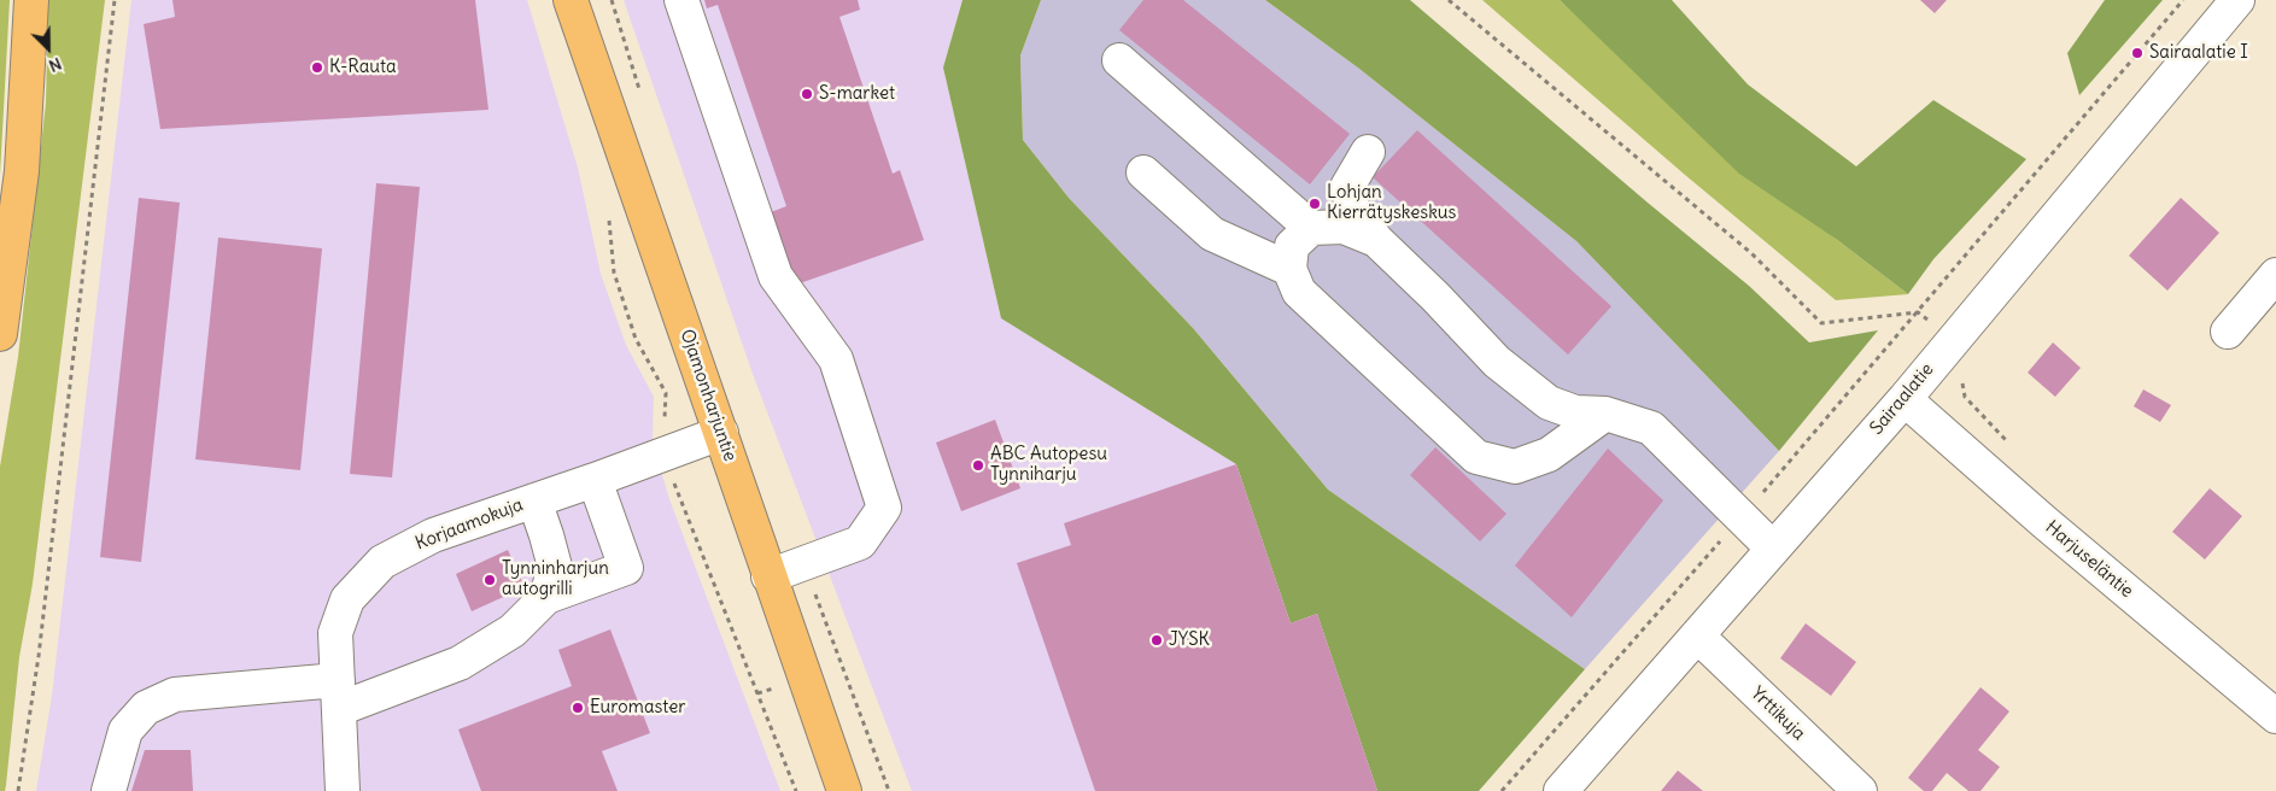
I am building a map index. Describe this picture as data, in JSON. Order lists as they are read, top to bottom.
{
  "streets": {
    "main road": ["Ojamonharjuntie"],
    "street": [
      "Sairaalatie",
      "Korjaamokuja",
      "Harjuseläntie",
      "Yrttikuja"
    ]
  },
  "crossings": [
    ["Ojamonharjuntie", "Korjaamokuja"],
    ["Sairaalatie", "Harjuseläntie"],
    ["Sairaalatie", "Yrttikuja"]
  ],
  "places": [
    "Sairaalatie I",
    "K-Rauta",
    "S-market",
    "Lohjan Kierrätyskeskus",
    "ABC Autopesu Tynniharju",
    "Tynninharjun autogrilli",
    "JYSK",
    "Euromaster"
  ],
  "north": "bottom right"
}
